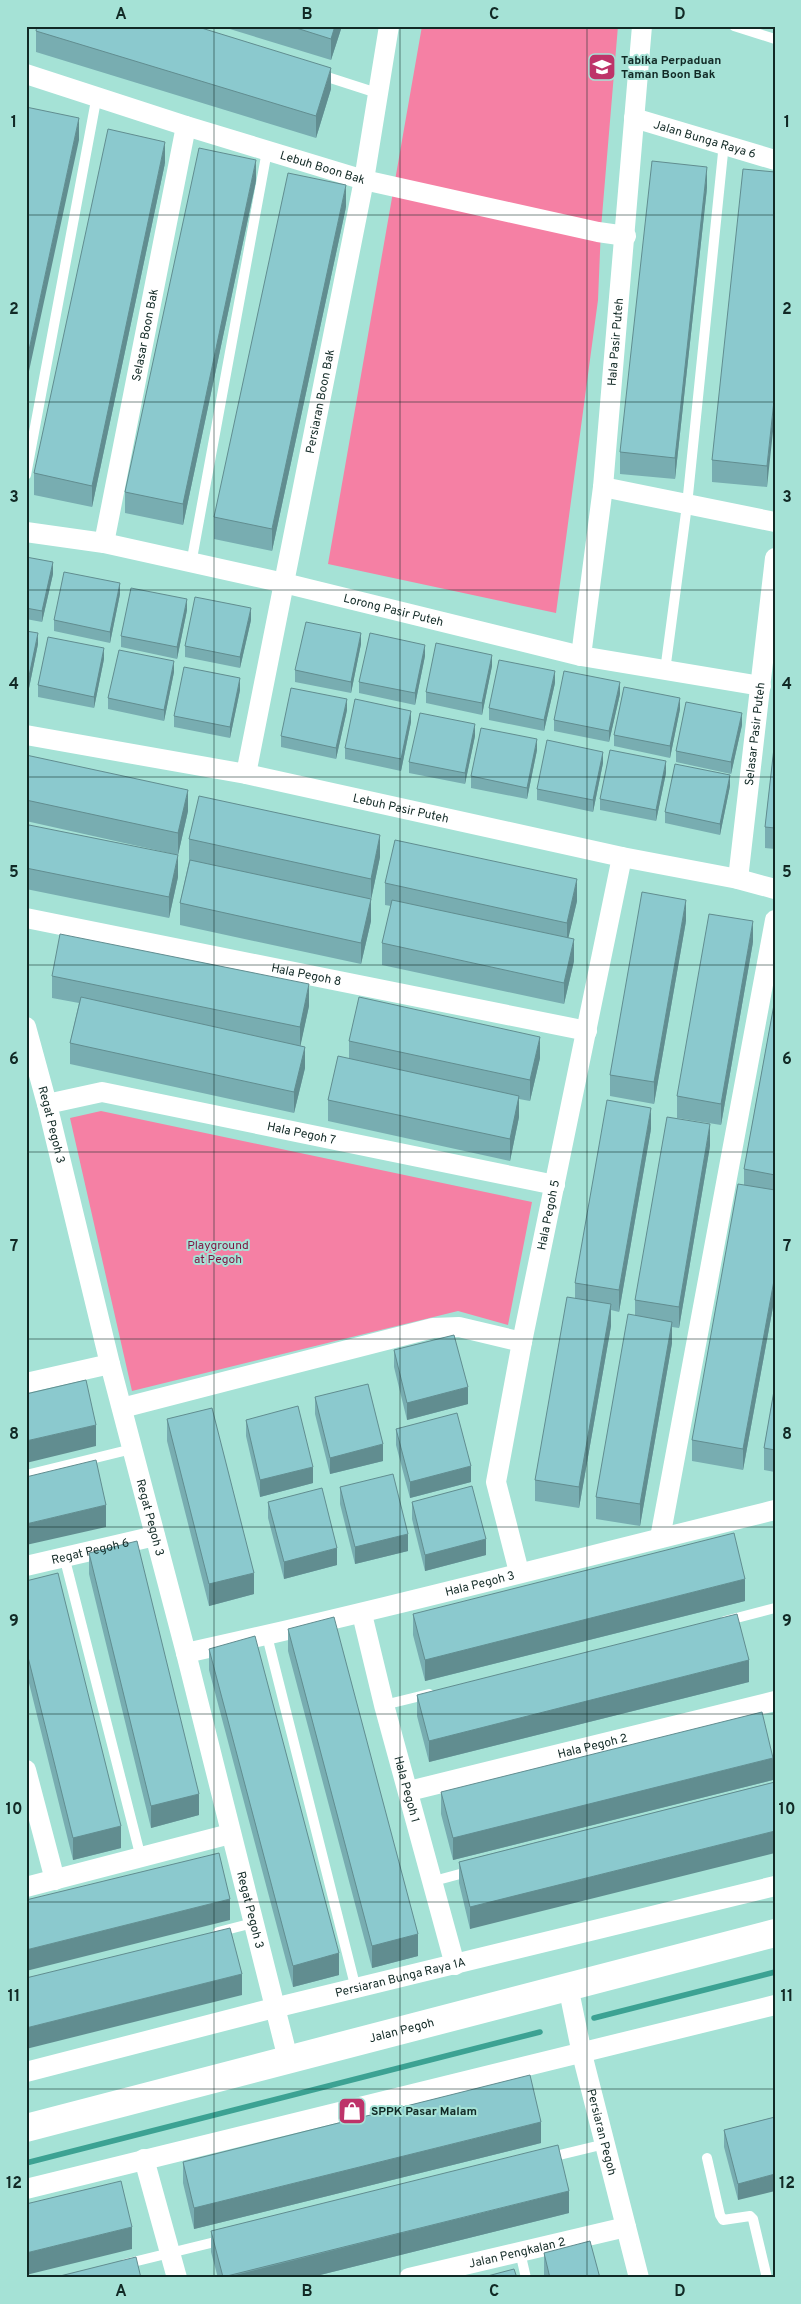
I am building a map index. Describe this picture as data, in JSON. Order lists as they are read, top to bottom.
{
  "streets": {
    "street": [
      "Jalan Bunga Raya 6",
      "Lebuh Boon Bak",
      "Selasar Boon Bak",
      "Hala Pasir Puteh",
      "Persiaran Boon Bak",
      "Lorong Pasir Puteh",
      "Selasar Pasir Puteh",
      "Lebuh Pasir Puteh",
      "Hala Pegoh 8",
      "Regat Pegoh 3",
      "Hala Pegoh 7",
      "Hala Pegoh 5",
      "Regat Pegoh 6",
      "Hala Pegoh 3",
      "Hala Pegoh 2",
      "Hala Pegoh 1",
      "Persiaran Bunga Raya 1A",
      "Jalan Pegoh",
      "Persiaran Pegoh",
      "Jalan Pengkalan 2"
    ]
  },
  "crossings": [
    ["Jalan Bunga Raya 6", "Hala Pasir Puteh"],
    ["Lebuh Boon Bak", "Selasar Boon Bak"],
    ["Lebuh Boon Bak", "Hala Pasir Puteh"],
    ["Lebuh Boon Bak", "Persiaran Boon Bak"],
    ["Selasar Boon Bak", "Lorong Pasir Puteh"],
    ["Hala Pasir Puteh", "Lorong Pasir Puteh"],
    ["Persiaran Boon Bak", "Lorong Pasir Puteh"],
    ["Persiaran Boon Bak", "Lebuh Pasir Puteh"],
    ["Lorong Pasir Puteh", "Selasar Pasir Puteh"],
    ["Selasar Pasir Puteh", "Lebuh Pasir Puteh"],
    ["Lebuh Pasir Puteh", "Hala Pegoh 5"],
    ["Hala Pegoh 8", "Hala Pegoh 5"],
    ["Regat Pegoh 3", "Hala Pegoh 7"],
    ["Regat Pegoh 3", "Regat Pegoh 6"],
    ["Regat Pegoh 3", "Hala Pegoh 3"],
    ["Regat Pegoh 3", "Persiaran Bunga Raya 1A"],
    ["Regat Pegoh 3", "Jalan Pegoh"],
    ["Hala Pegoh 7", "Hala Pegoh 5"],
    ["Hala Pegoh 5", "Hala Pegoh 3"],
    ["Hala Pegoh 3", "Hala Pegoh 1"],
    ["Hala Pegoh 2", "Hala Pegoh 1"],
    ["Hala Pegoh 1", "Persiaran Bunga Raya 1A"],
    ["Jalan Pegoh", "Persiaran Pegoh"],
    ["Persiaran Pegoh", "Jalan Pengkalan 2"]
  ],
  "parks": ["Playground at Pegoh"],
  "places": {
    "school or university": ["Tabika Perpaduan Taman Boon Bak"],
    "shop": ["SPPK Pasar Malam"]
  },
  "grid": {
    "columns": [
      "A",
      "B",
      "C",
      "D"
    ],
    "rows": [
      "1",
      "2",
      "3",
      "4",
      "5",
      "6",
      "7",
      "8",
      "9",
      "10",
      "11",
      "12"
    ]
  }
}
